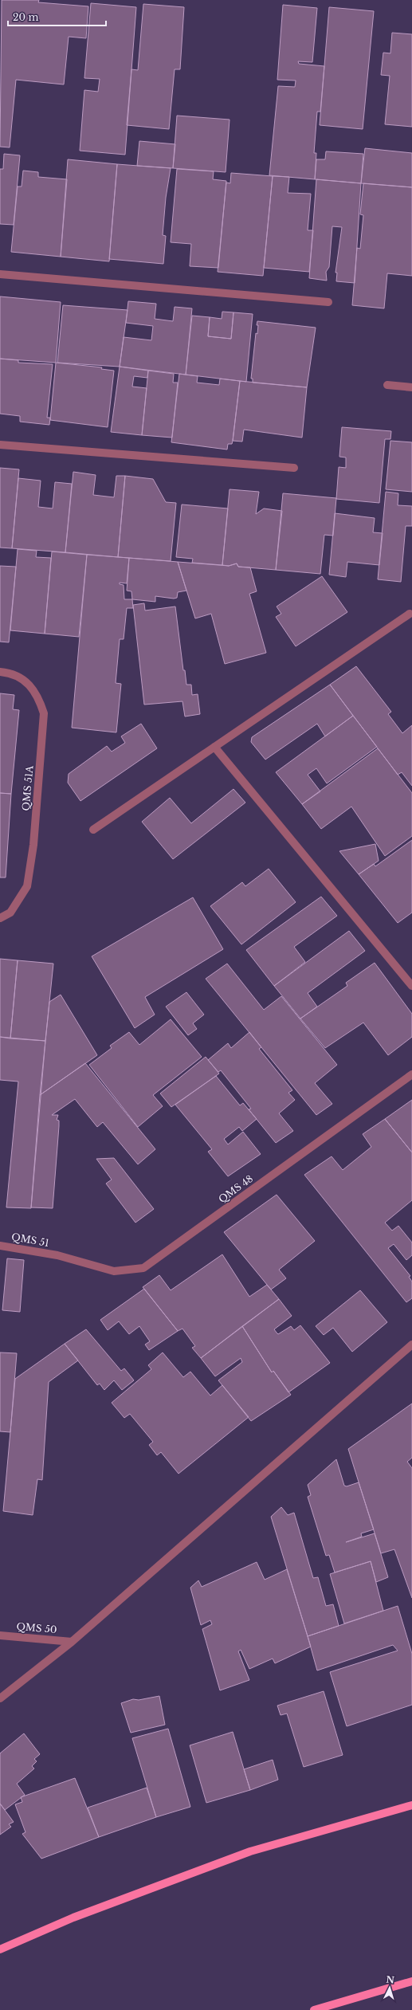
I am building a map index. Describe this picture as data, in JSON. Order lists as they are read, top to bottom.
{
  "streets": {
    "street": [
      "QMS 51A",
      "QMS 48",
      "QMS 51",
      "QMS 50"
    ]
  },
  "crossings": [
    ["QMS 48", "QMS 51"]
  ],
  "scale_bar": "20 m",
  "north": "top"
}
